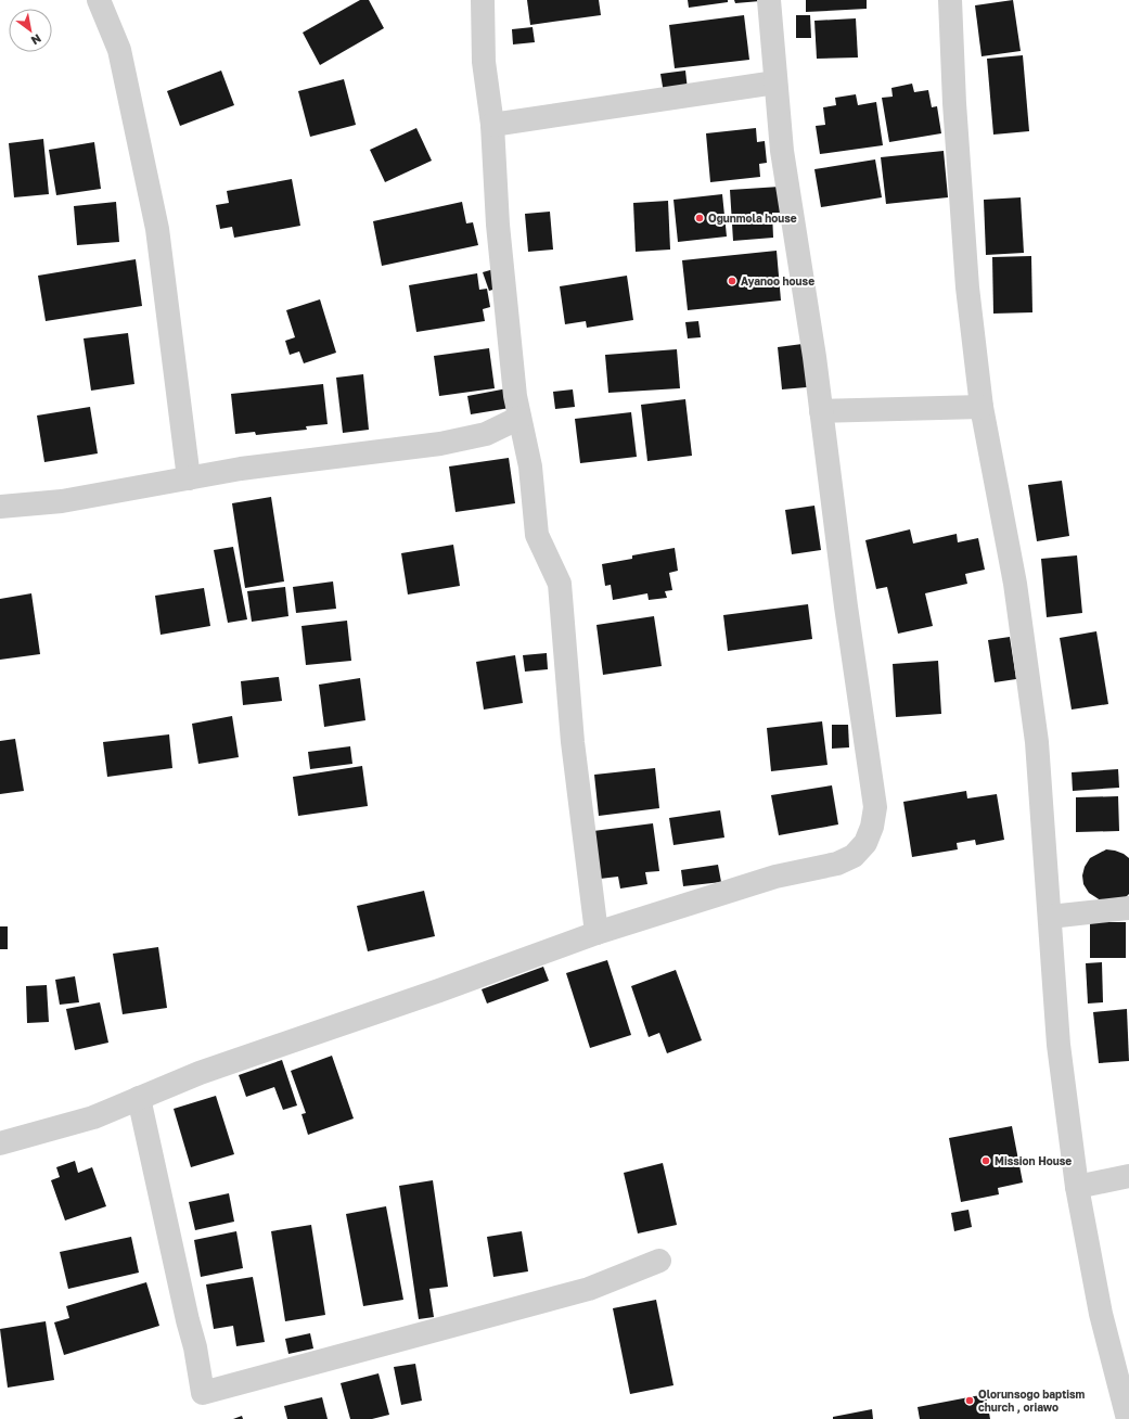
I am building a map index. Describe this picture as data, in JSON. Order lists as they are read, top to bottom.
{
  "places": [
    "Ogunmola house",
    "Ayanoo house",
    "Mission House",
    "Olorunsogo baptism church , oriawo"
  ],
  "north": "bottom right"
}
